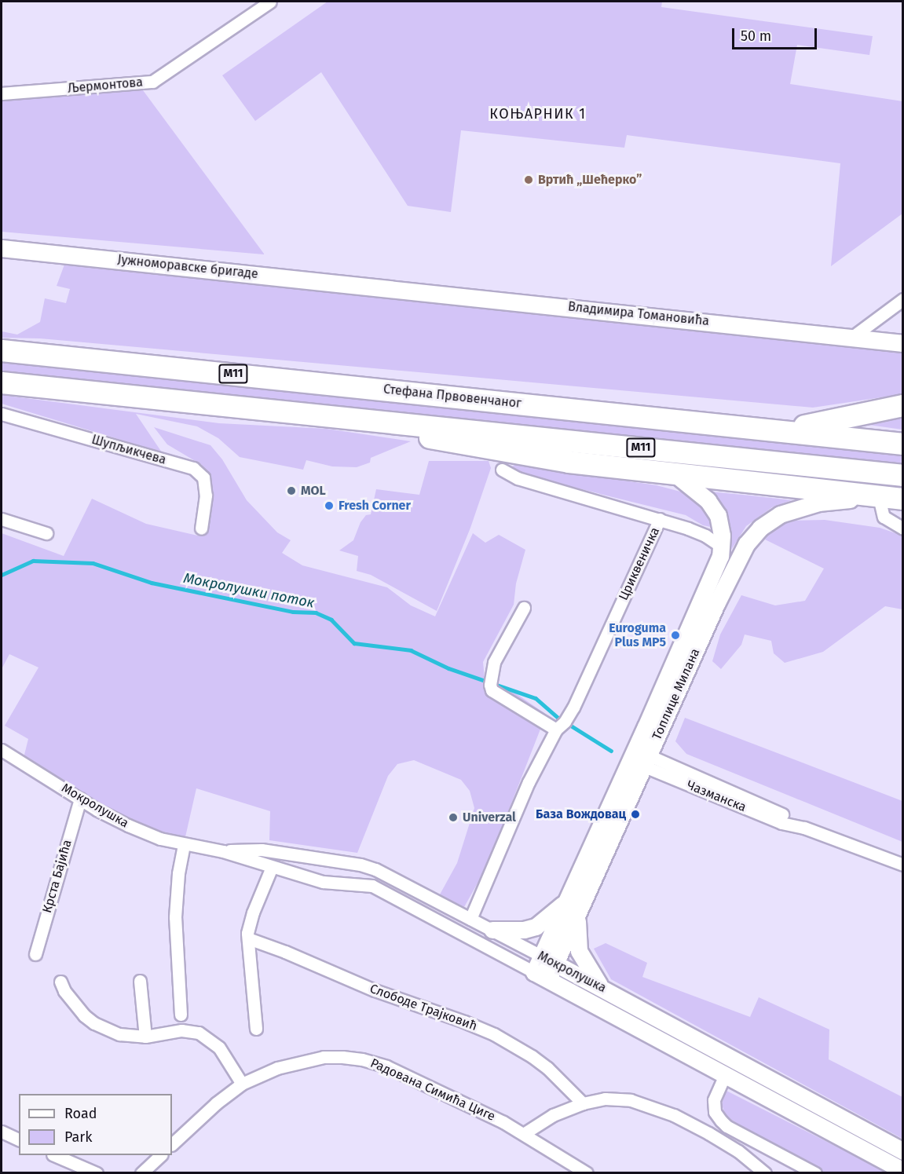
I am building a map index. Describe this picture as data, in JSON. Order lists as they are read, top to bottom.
{
  "streets": {
    "highway": ["M11", "Стефана Првовенчаног"],
    "main road": [
      "Јужноморавске бригаде",
      "Владимира Томановића",
      "Топлице Милана",
      "Мокролушка"
    ],
    "street": [
      "Љермонтова",
      "Шупљикчева",
      "Цриквеничка",
      "Чазманска",
      "Крста Бајића",
      "Слободе Трајковић",
      "Радована Симића Циге"
    ]
  },
  "crossings": [
    ["Јужноморавске бригаде", "Владимира Томановића"],
    ["Цриквеничка", "Мокролушка"],
    ["Топлице Милана", "Чазманска"],
    ["Топлице Милана", "Мокролушка"],
    ["Мокролушка", "Крста Бајића"]
  ],
  "districts": ["КОЊАРНИК 1"],
  "water": ["Мокролушки поток"],
  "places": [
    "Вртић „Шећерко”",
    "MOL",
    "Fresh Corner",
    "Euroguma Plus MP5",
    "База Вождовац",
    "Univerzal"
  ],
  "legend": ["Road", "Park"],
  "scale_bar": "50 m"
}
